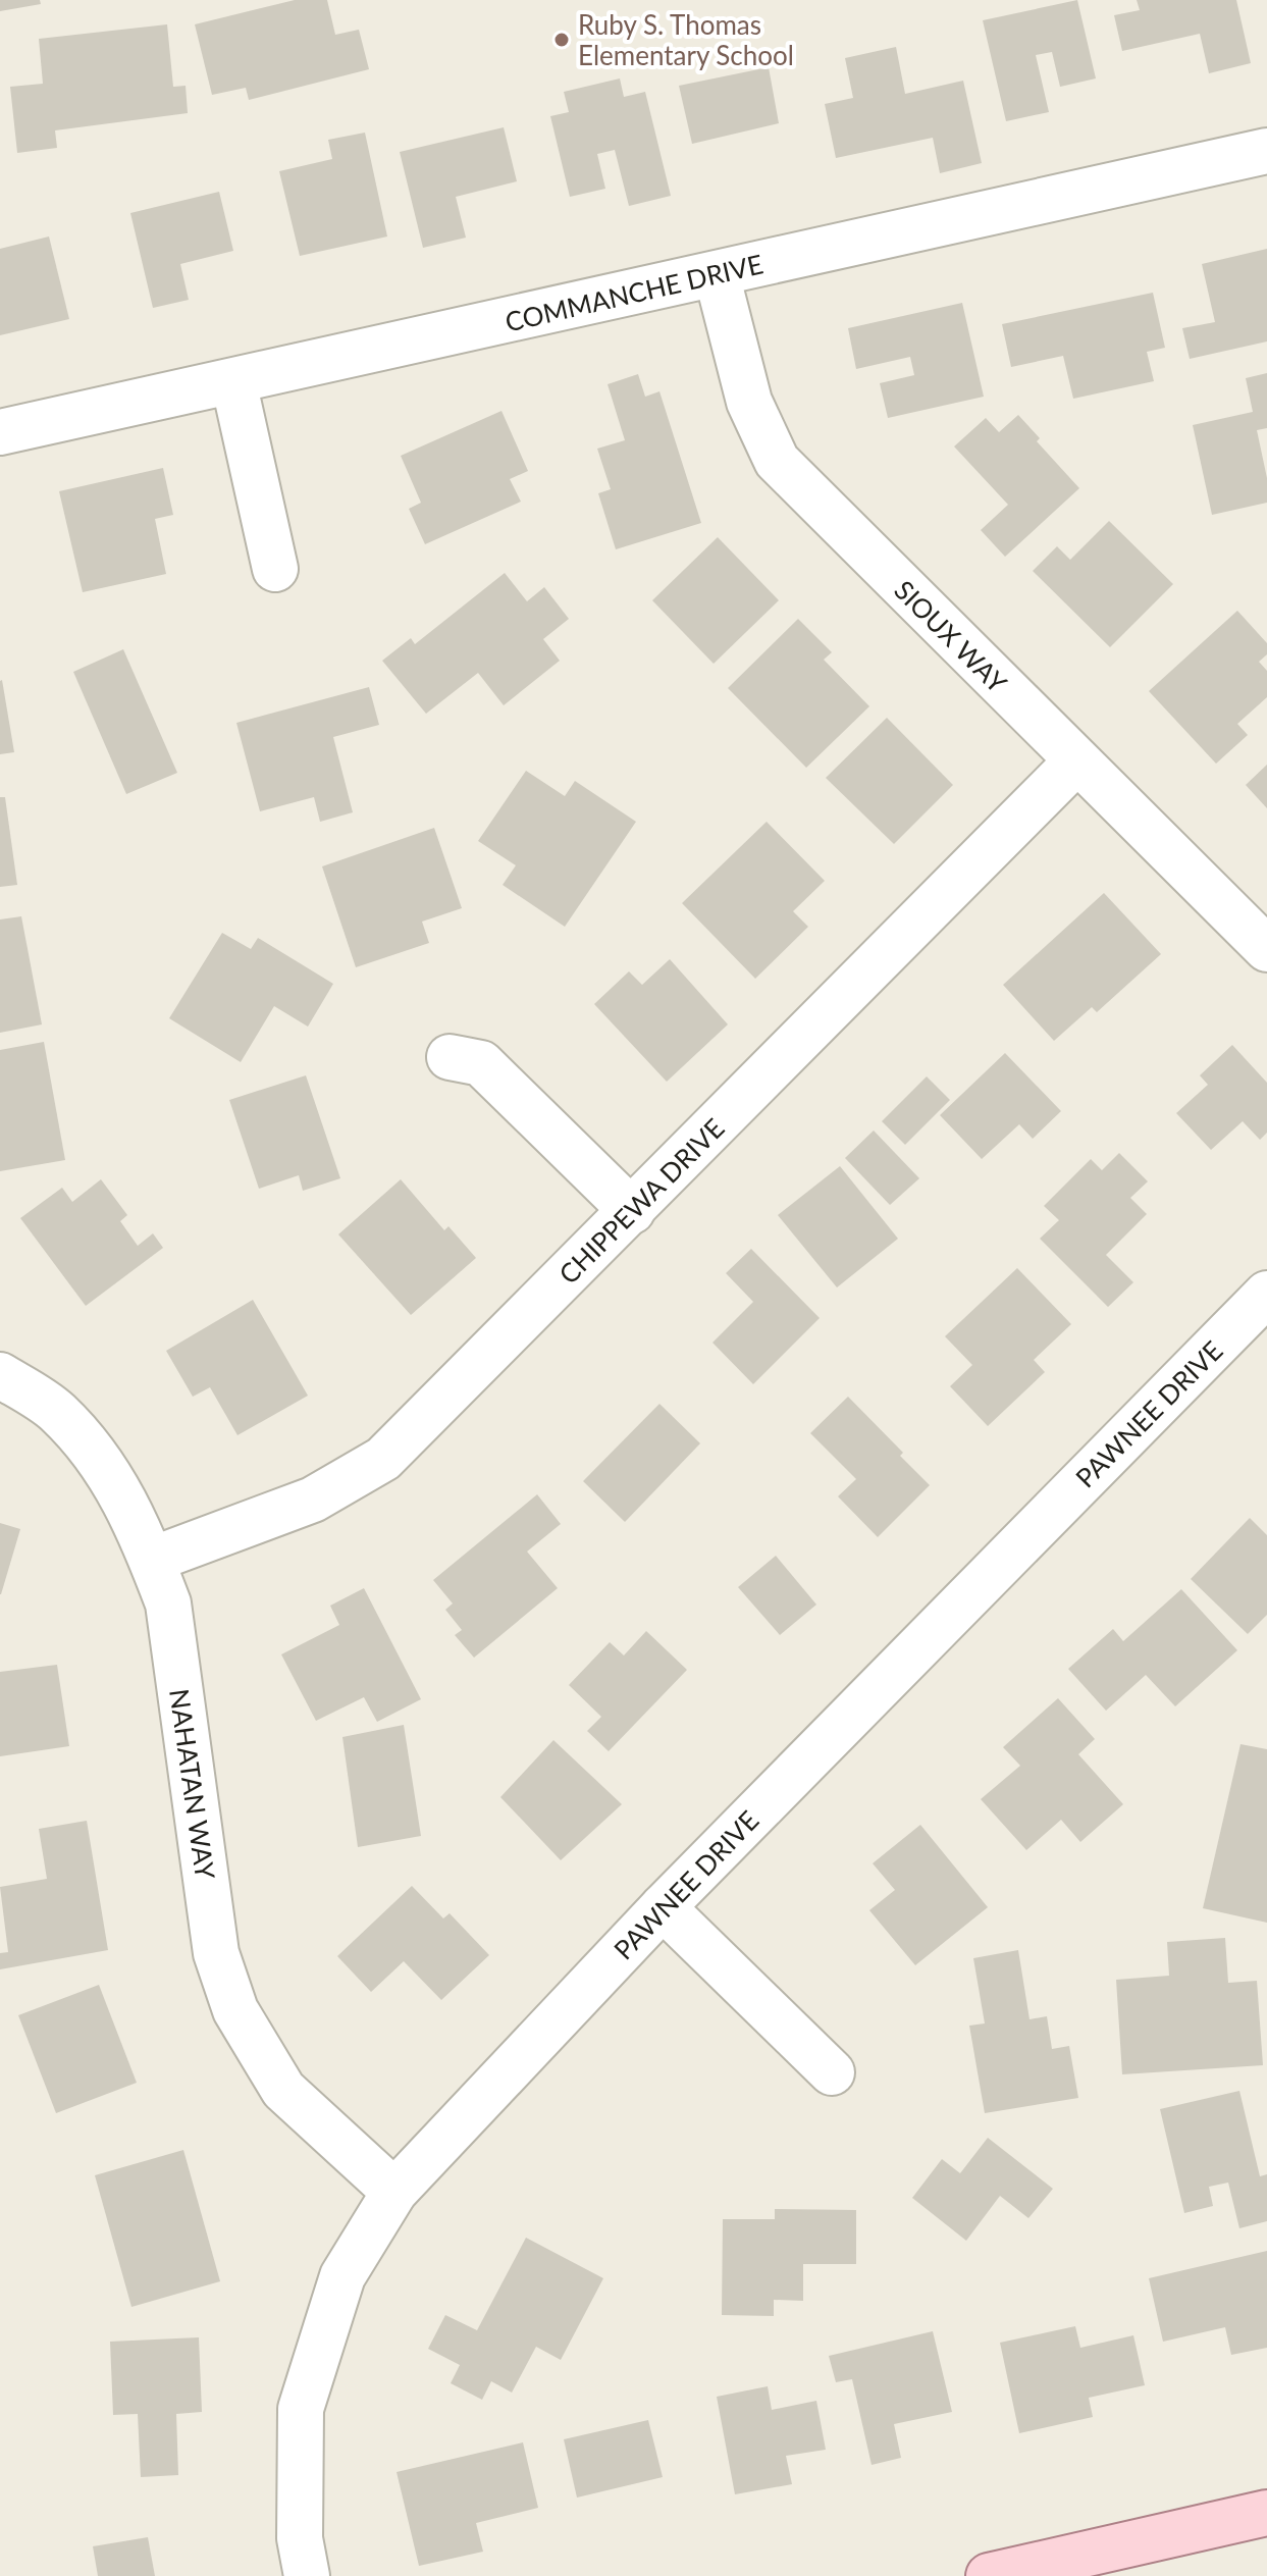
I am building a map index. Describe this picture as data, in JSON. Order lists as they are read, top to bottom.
{
  "streets": {
    "street": [
      "COMMANCHE DRIVE",
      "SIOUX WAY",
      "CHIPPEWA DRIVE",
      "PAWNEE DRIVE",
      "NAHATAN WAY"
    ]
  },
  "crossings": [
    ["COMMANCHE DRIVE", "SIOUX WAY"],
    ["SIOUX WAY", "CHIPPEWA DRIVE"],
    ["CHIPPEWA DRIVE", "NAHATAN WAY"],
    ["PAWNEE DRIVE", "NAHATAN WAY"]
  ],
  "places": ["Ruby S. Thomas Elementary School"]
}
